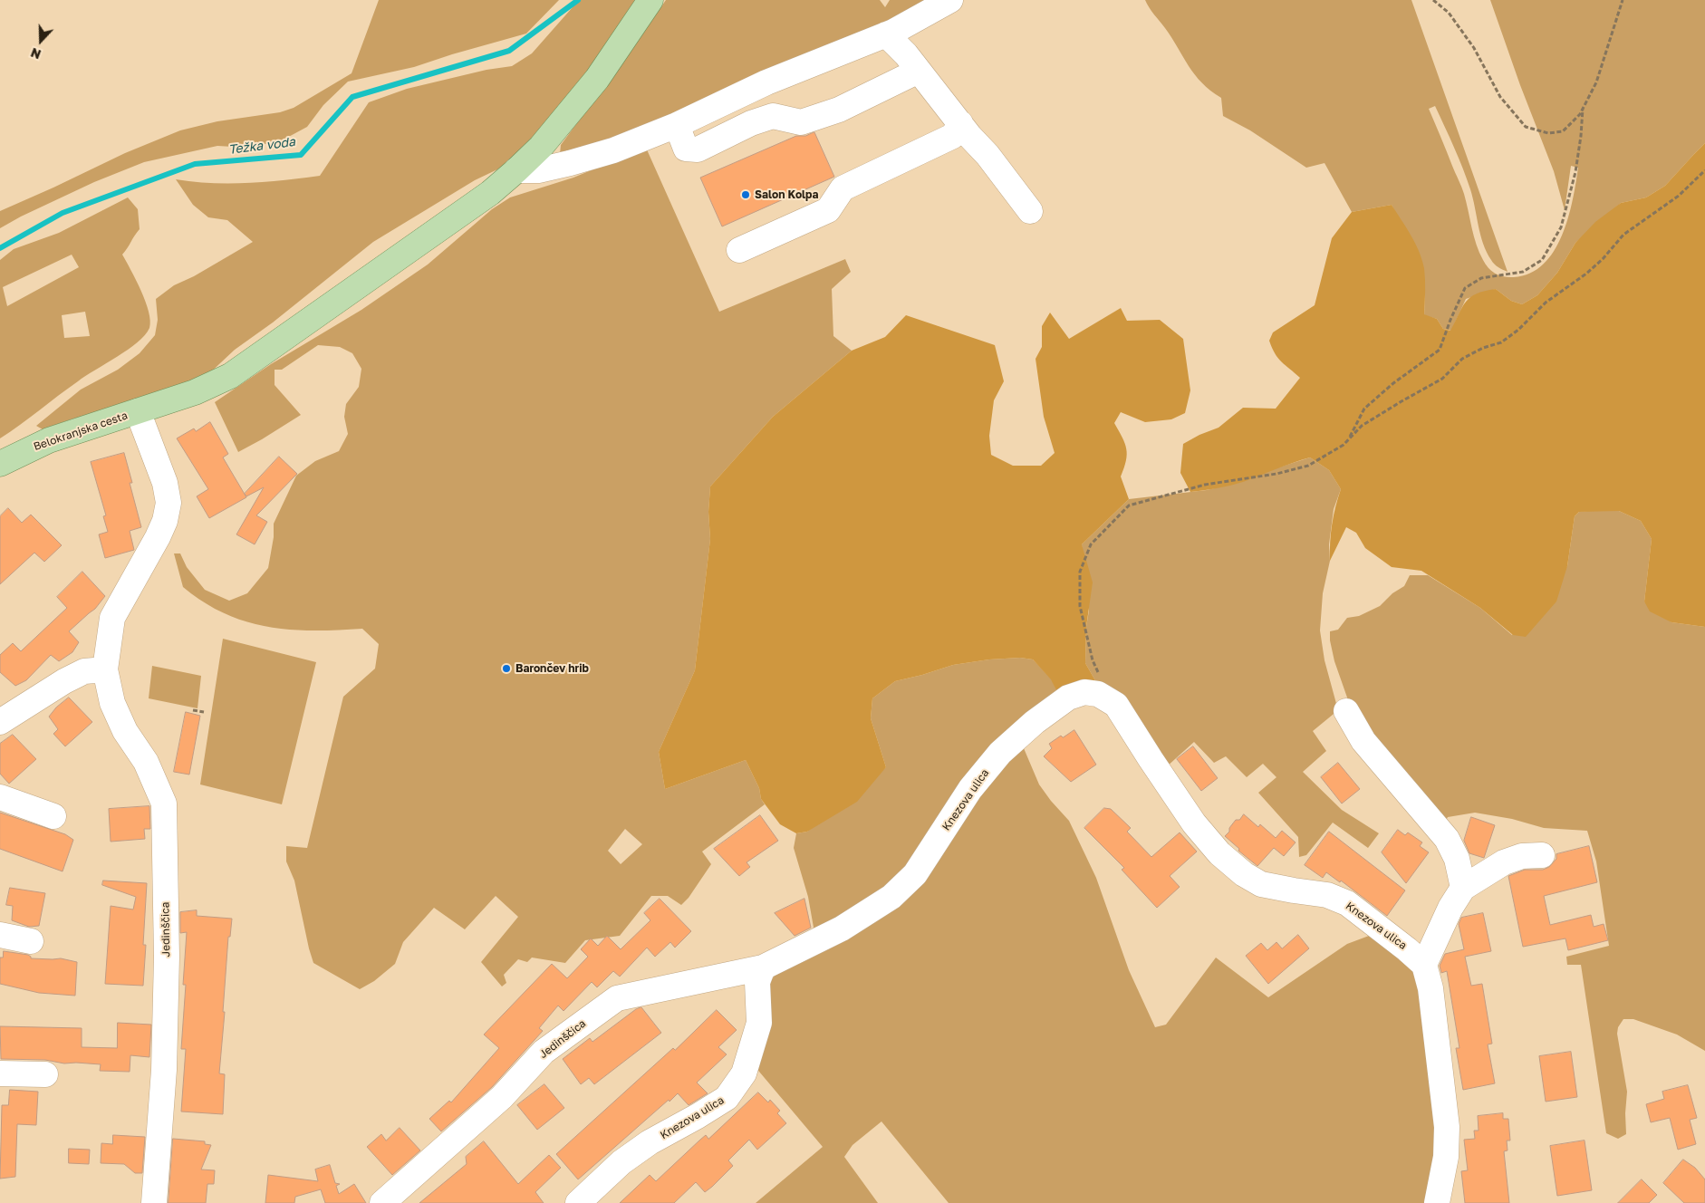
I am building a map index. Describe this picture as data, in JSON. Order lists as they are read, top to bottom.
{
  "streets": {
    "main road": ["Belokranjska cesta"],
    "street": ["Knezova ulica", "Jedinščica"]
  },
  "crossings": [
    ["Knezova ulica", "Jedinščica"]
  ],
  "water": ["Težka voda"],
  "places": ["Salon Kolpa", "Barončev hrib"],
  "north": "bottom"
}
